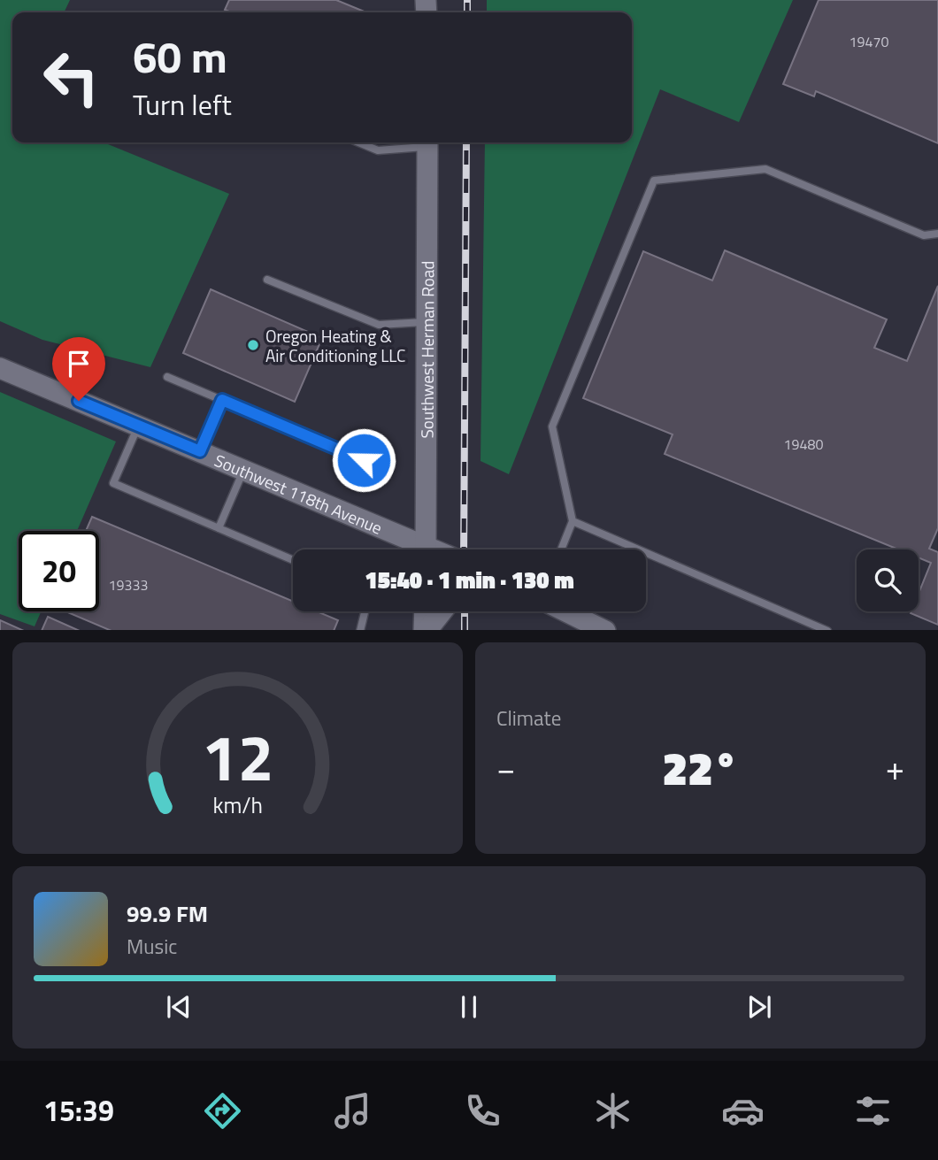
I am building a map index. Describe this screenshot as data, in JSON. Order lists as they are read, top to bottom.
{
  "streets": {
    "street": ["Southwest Herman Road", "Southwest 118th Avenue"]
  },
  "places": ["Oregon Heating & Air Conditioning LLC"],
  "house_numbers": ["19470", "19480", "19333"],
  "page": {
    "turn": ["60 m", "Turn left"],
    "limit": "20",
    "trip": "15:40 · 1 min · 130 m",
    "tile": "Climate",
    "heat": ["−", "22°", "+"],
    "song": ["99.9 FM", "Music"],
    "tabs": "15:39",
    "gauge": ["12", "km/h"]
  }
}
